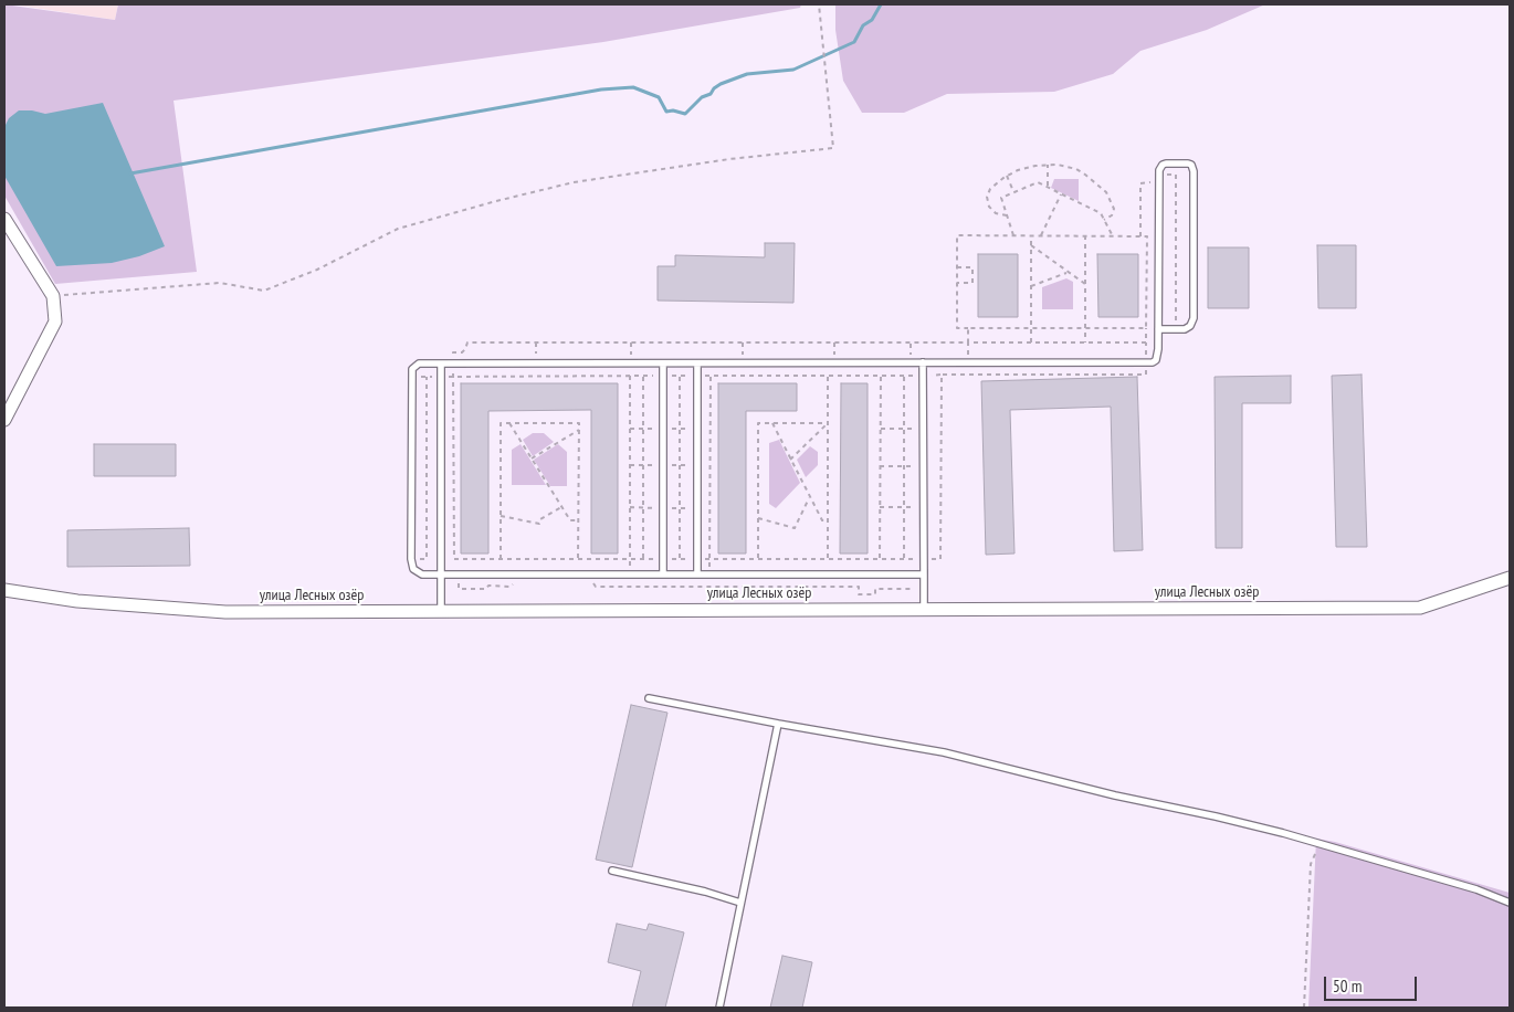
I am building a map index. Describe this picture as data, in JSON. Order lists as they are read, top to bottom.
{
  "streets": {
    "street": ["улица Лесных озёр"]
  },
  "scale_bar": "50 m"
}
